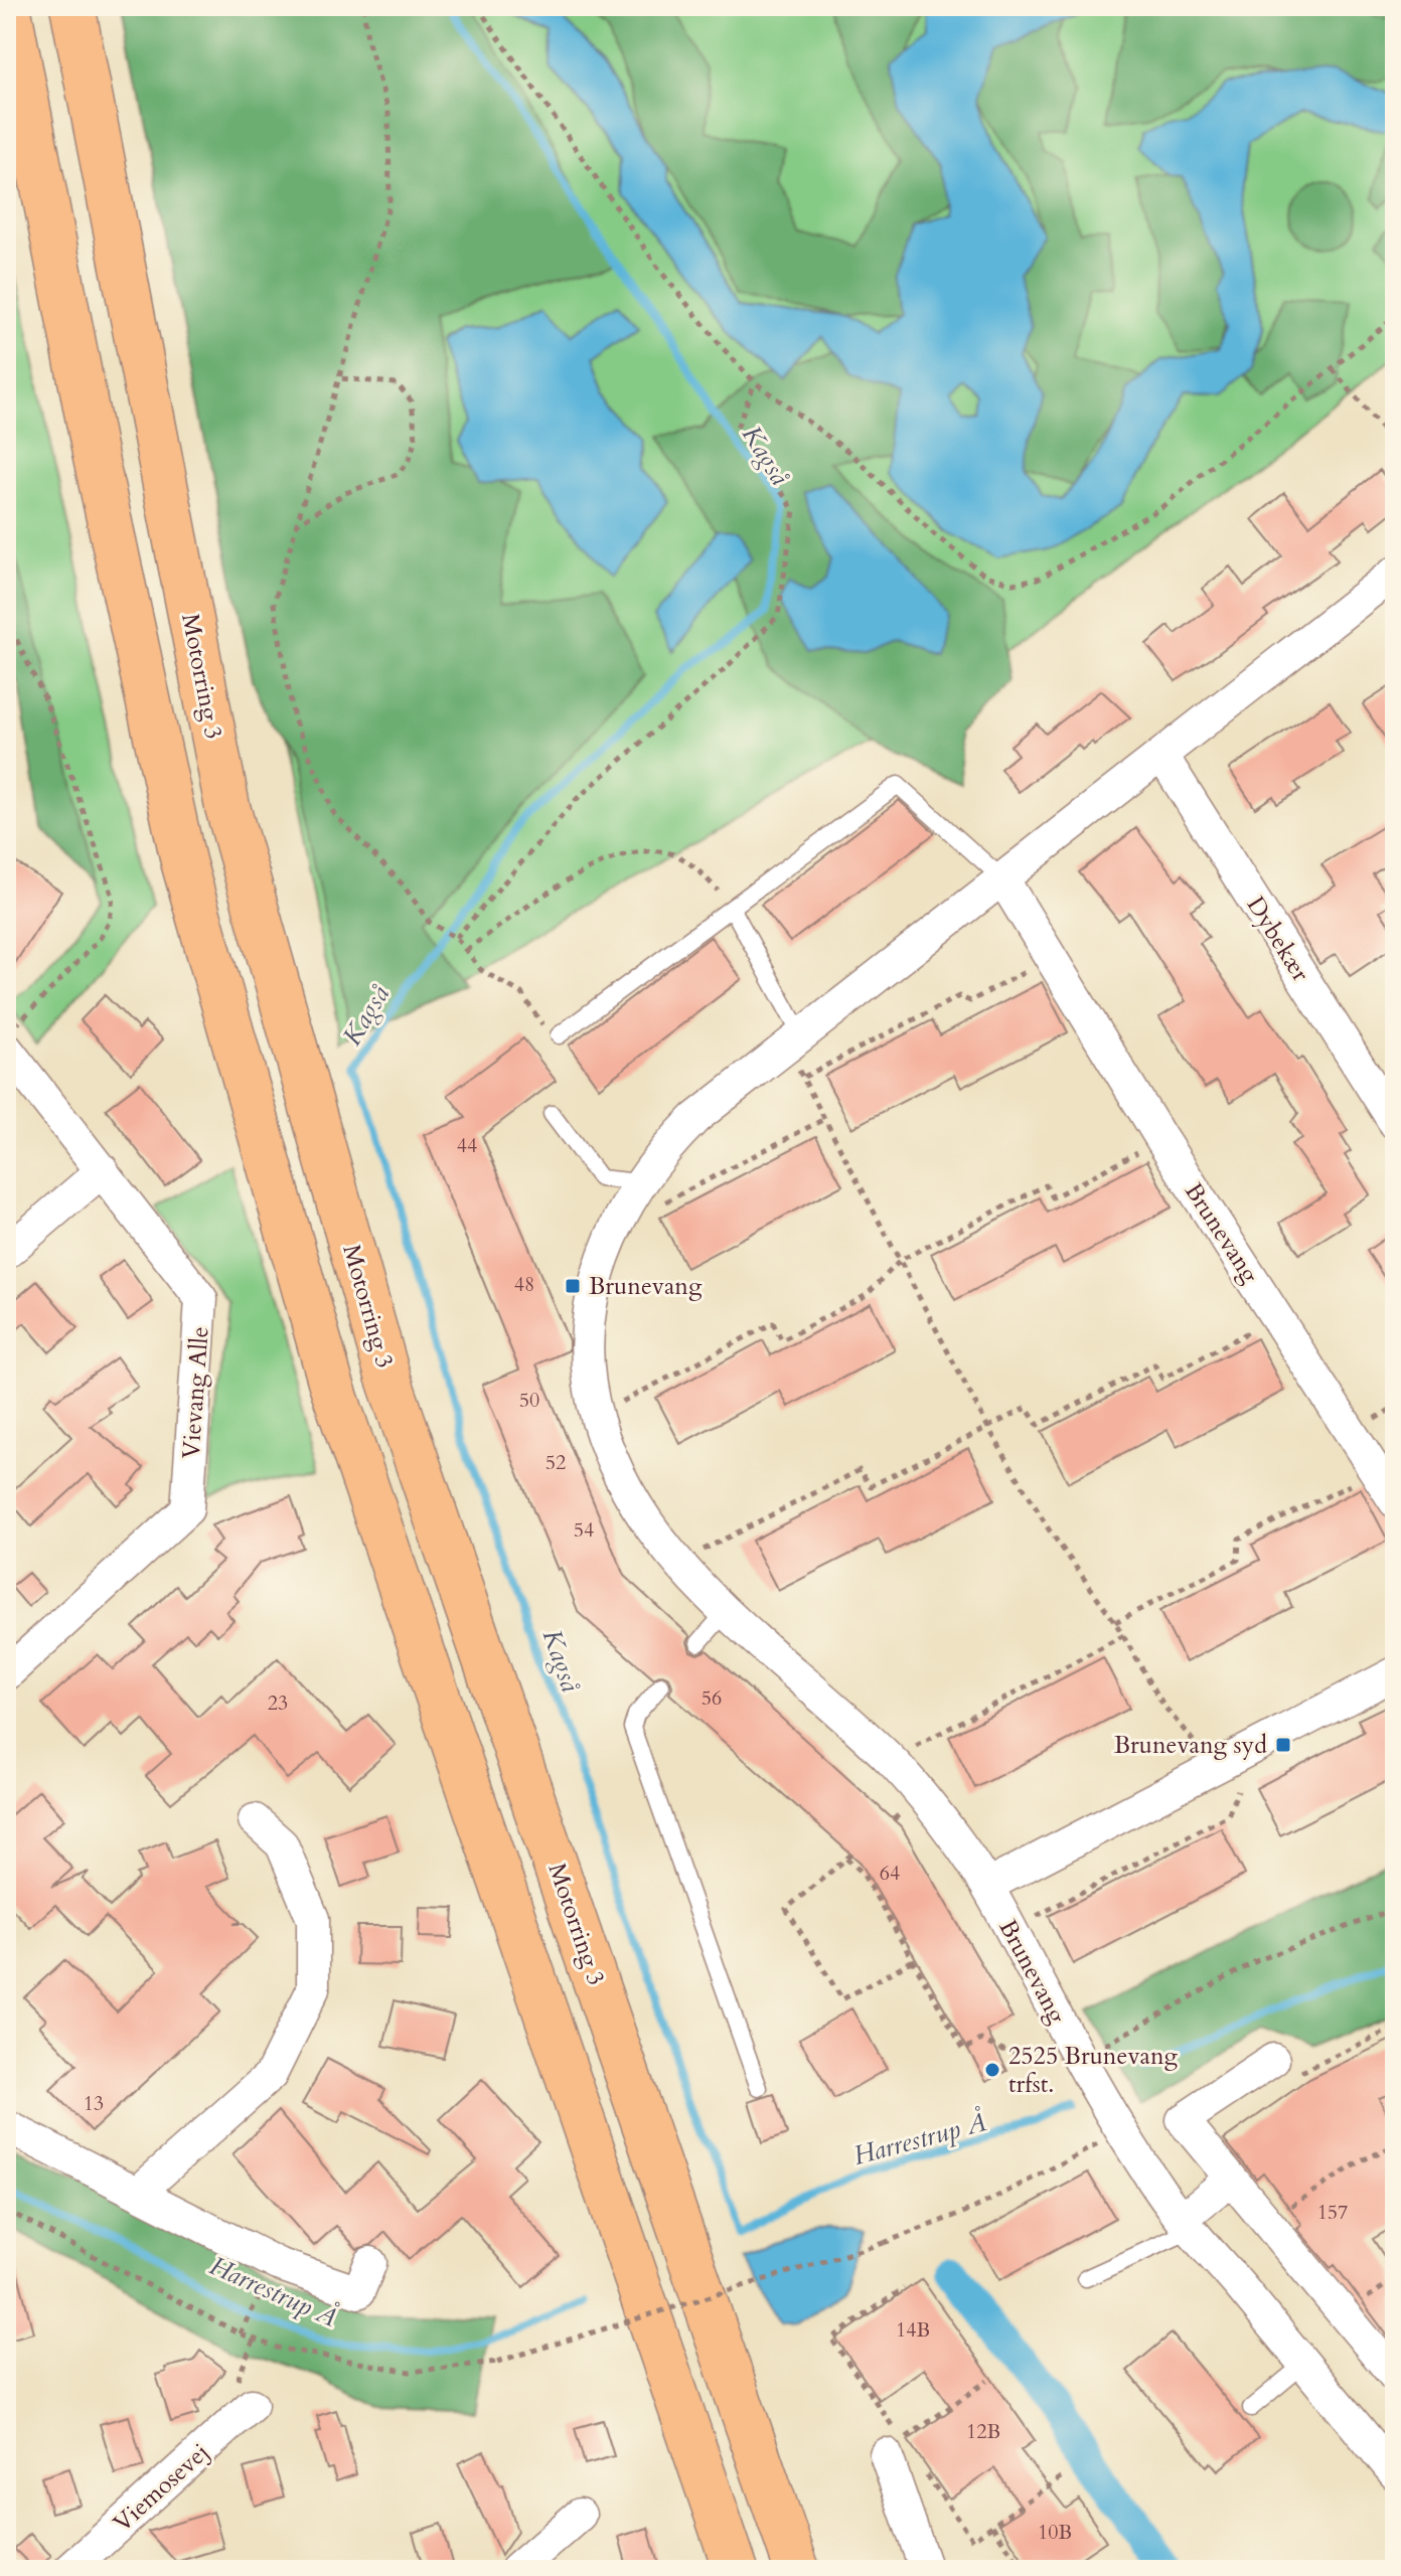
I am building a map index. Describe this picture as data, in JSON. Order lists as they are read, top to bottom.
{
  "streets": {
    "highway": ["Motorring 3"],
    "street": [
      "Dybekær",
      "Brunevang",
      "Vievang Alle",
      "Viemosevej"
    ]
  },
  "crossings": [
    ["Dybekær", "Brunevang"]
  ],
  "water": ["Kagså", "Harrestrup Å"],
  "places": {
    "transit": ["Brunevang", "Brunevang syd"],
    "other": ["2525 Brunevang trfst."]
  },
  "house_numbers": [
    "44",
    "48",
    "50",
    "52",
    "54",
    "56",
    "23",
    "64",
    "13",
    "157",
    "14B",
    "12B",
    "10B"
  ]
}
